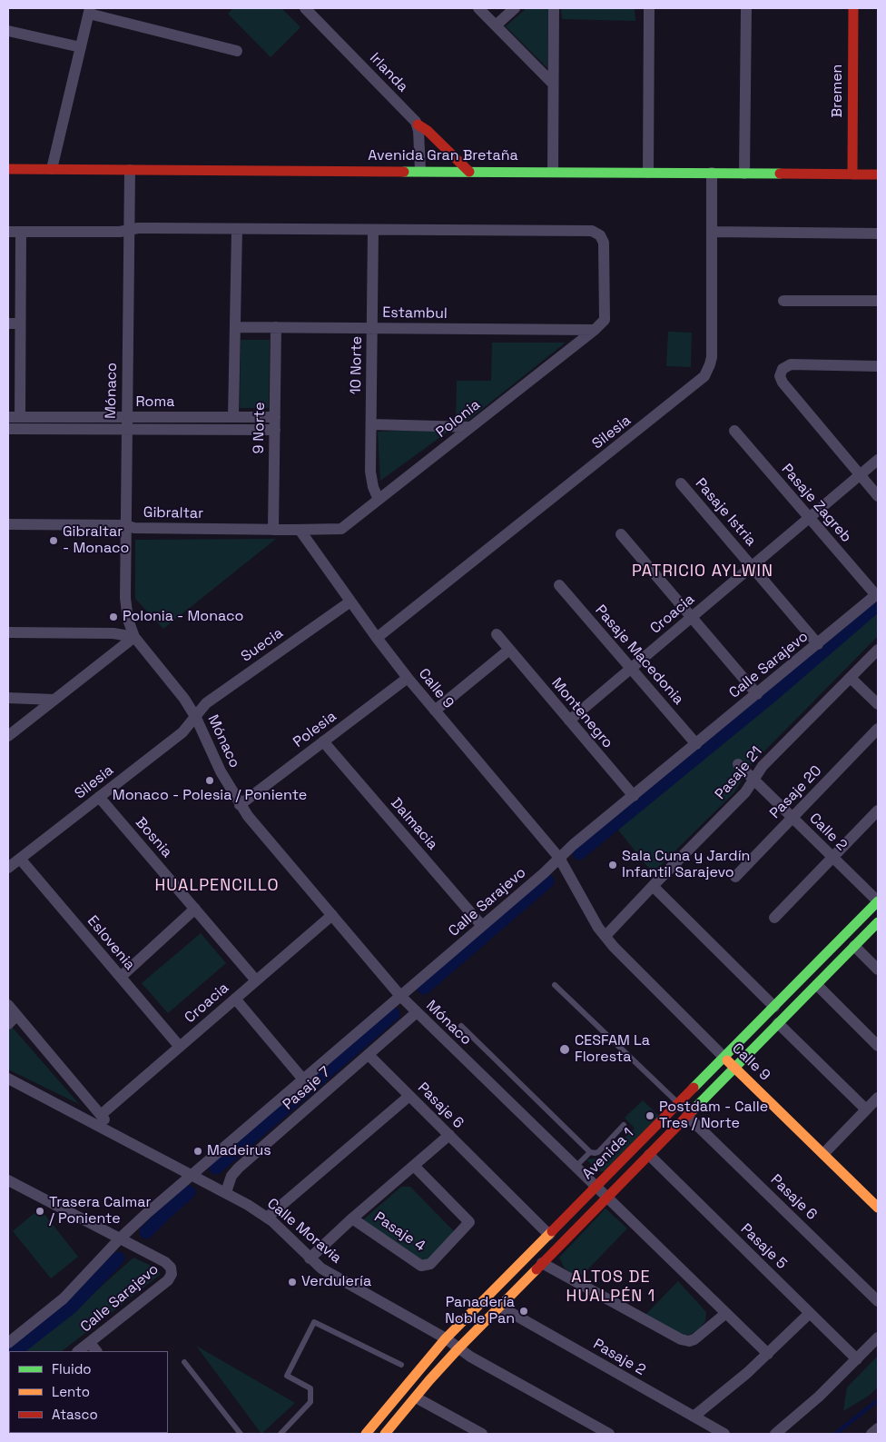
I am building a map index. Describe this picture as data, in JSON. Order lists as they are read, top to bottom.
{
  "streets": {
    "street": [
      "Irlanda",
      "Bremen",
      "Avenida Gran Bretaña",
      "Estambul",
      "10 Norte",
      "Mónaco",
      "Roma",
      "Polonia",
      "9 Norte",
      "Silesia",
      "Pasaje Zagreb",
      "Pasaje Istria",
      "Gibraltar",
      "Croacia",
      "Suecia",
      "Pasaje Macedonia",
      "Calle Sarajevo",
      "Calle 9",
      "Montenegro",
      "Polesia",
      "Pasaje 21",
      "Pasaje 20",
      "Dalmacia",
      "Calle 2",
      "Bosnia",
      "Eslovenia",
      "Pasaje 7",
      "Pasaje 6",
      "Avenida 1",
      "Calle Moravia",
      "Pasaje 4",
      "Pasaje 5",
      "Pasaje 2"
    ]
  },
  "crossings": [
    ["Bremen", "Avenida Gran Bretaña"],
    ["Avenida Gran Bretaña", "Mónaco"],
    ["Avenida Gran Bretaña", "Silesia"],
    ["Estambul", "10 Norte"],
    ["Estambul", "Polonia"],
    ["Estambul", "9 Norte"],
    ["10 Norte", "Polonia"],
    ["Mónaco", "Roma"],
    ["Mónaco", "Silesia"],
    ["Mónaco", "Gibraltar"],
    ["Mónaco", "Croacia"],
    ["Mónaco", "Suecia"],
    ["Mónaco", "Calle Sarajevo"],
    ["Mónaco", "Polesia"],
    ["Mónaco", "Pasaje 7"],
    ["Mónaco", "Avenida 1"],
    ["Roma", "9 Norte"],
    ["Polonia", "Gibraltar"],
    ["9 Norte", "Gibraltar"],
    ["Silesia", "Suecia"],
    ["Silesia", "Calle 9"],
    ["Silesia", "Bosnia"],
    ["Silesia", "Eslovenia"],
    ["Pasaje Zagreb", "Croacia"],
    ["Pasaje Zagreb", "Calle Sarajevo"],
    ["Pasaje Istria", "Croacia"],
    ["Pasaje Istria", "Calle Sarajevo"],
    ["Gibraltar", "Calle 9"],
    ["Croacia", "Pasaje Macedonia"],
    ["Croacia", "Montenegro"],
    ["Croacia", "Bosnia"],
    ["Croacia", "Eslovenia"],
    ["Suecia", "Calle 9"],
    ["Pasaje Macedonia", "Calle Sarajevo"],
    ["Calle Sarajevo", "Calle 9"],
    ["Calle Sarajevo", "Montenegro"],
    ["Calle Sarajevo", "Dalmacia"],
    ["Calle Sarajevo", "Calle Moravia"],
    ["Calle 9", "Polesia"],
    ["Calle 9", "Pasaje 21"],
    ["Calle 9", "Avenida 1"],
    ["Polesia", "Dalmacia"],
    ["Pasaje 21", "Calle 2"],
    ["Pasaje 20", "Calle 2"],
    ["Calle 2", "Avenida 1"],
    ["Pasaje 7", "Pasaje 6"],
    ["Pasaje 7", "Calle Moravia"],
    ["Pasaje 6", "Avenida 1"],
    ["Avenida 1", "Calle Moravia"],
    ["Avenida 1", "Pasaje 5"],
    ["Avenida 1", "Pasaje 2"]
  ],
  "districts": ["PATRICIO AYLWIN", "HUALPENCILLO", "ALTOS DE HUALPÉN 1"],
  "places": [
    "Gibraltar - Monaco",
    "Polonia - Monaco",
    "Monaco - Polesia / Poniente",
    "Sala Cuna y Jardín Infantil Sarajevo",
    "CESFAM La Floresta",
    "Postdam - Calle Tres / Norte",
    "Madeirus",
    "Trasera Calmar / Poniente",
    "Verdulería",
    "Panadería Noble Pan"
  ],
  "legend": ["Fluido", "Lento", "Atasco"]
}
